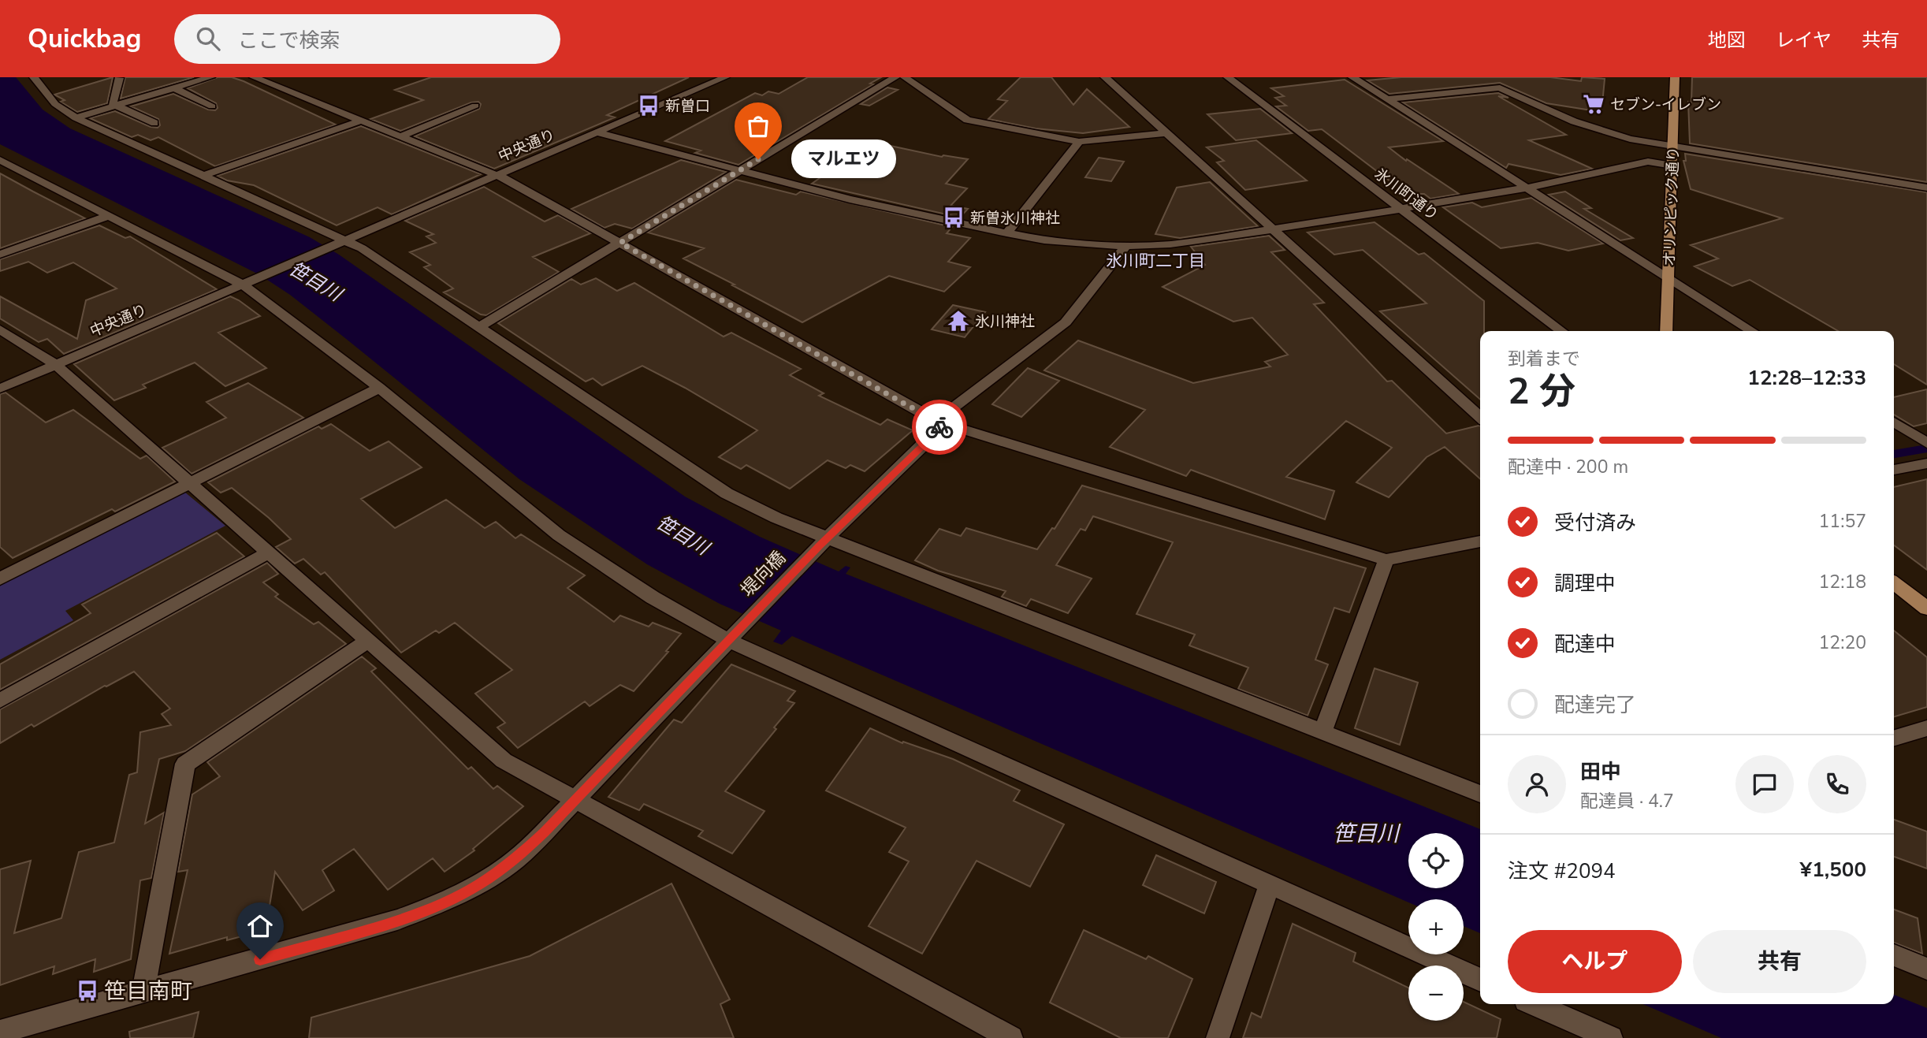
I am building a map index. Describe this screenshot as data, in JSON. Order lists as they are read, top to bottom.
{
  "streets": {
    "main road": ["オリンピック通り"],
    "street": ["中央通り", "氷川町通り", "堤向橋"]
  },
  "districts": ["氷川町二丁目"],
  "water": ["笹目川"],
  "places": {
    "supermarket": ["セブン-イレブン"],
    "bus stop": ["新曽口", "新曽氷川神社", "笹目南町"],
    "other": ["マルエツ"],
    "temple": ["氷川神社"]
  },
  "page": {
    "header": "Quickbag",
    "search": "ここで検索",
    "nav": ["地図", "レイヤ", "共有"],
    "bubble": "マルエツ",
    "heading": ["2 分", "到着まで", "12:28–12:33"],
    "panel": [
      "田中",
      "配達員 · 4.7",
      "注文 #2094",
      "¥1,500"
    ],
    "bar": "配達中 · 200 m",
    "list": [
      ["受付済み", "11:57"],
      ["調理中", "12:18"],
      ["配達中", "12:20"],
      "配達完了"
    ],
    "map_buttons": ["+", "−"],
    "buttons": ["ヘルプ", "共有"]
  }
}
